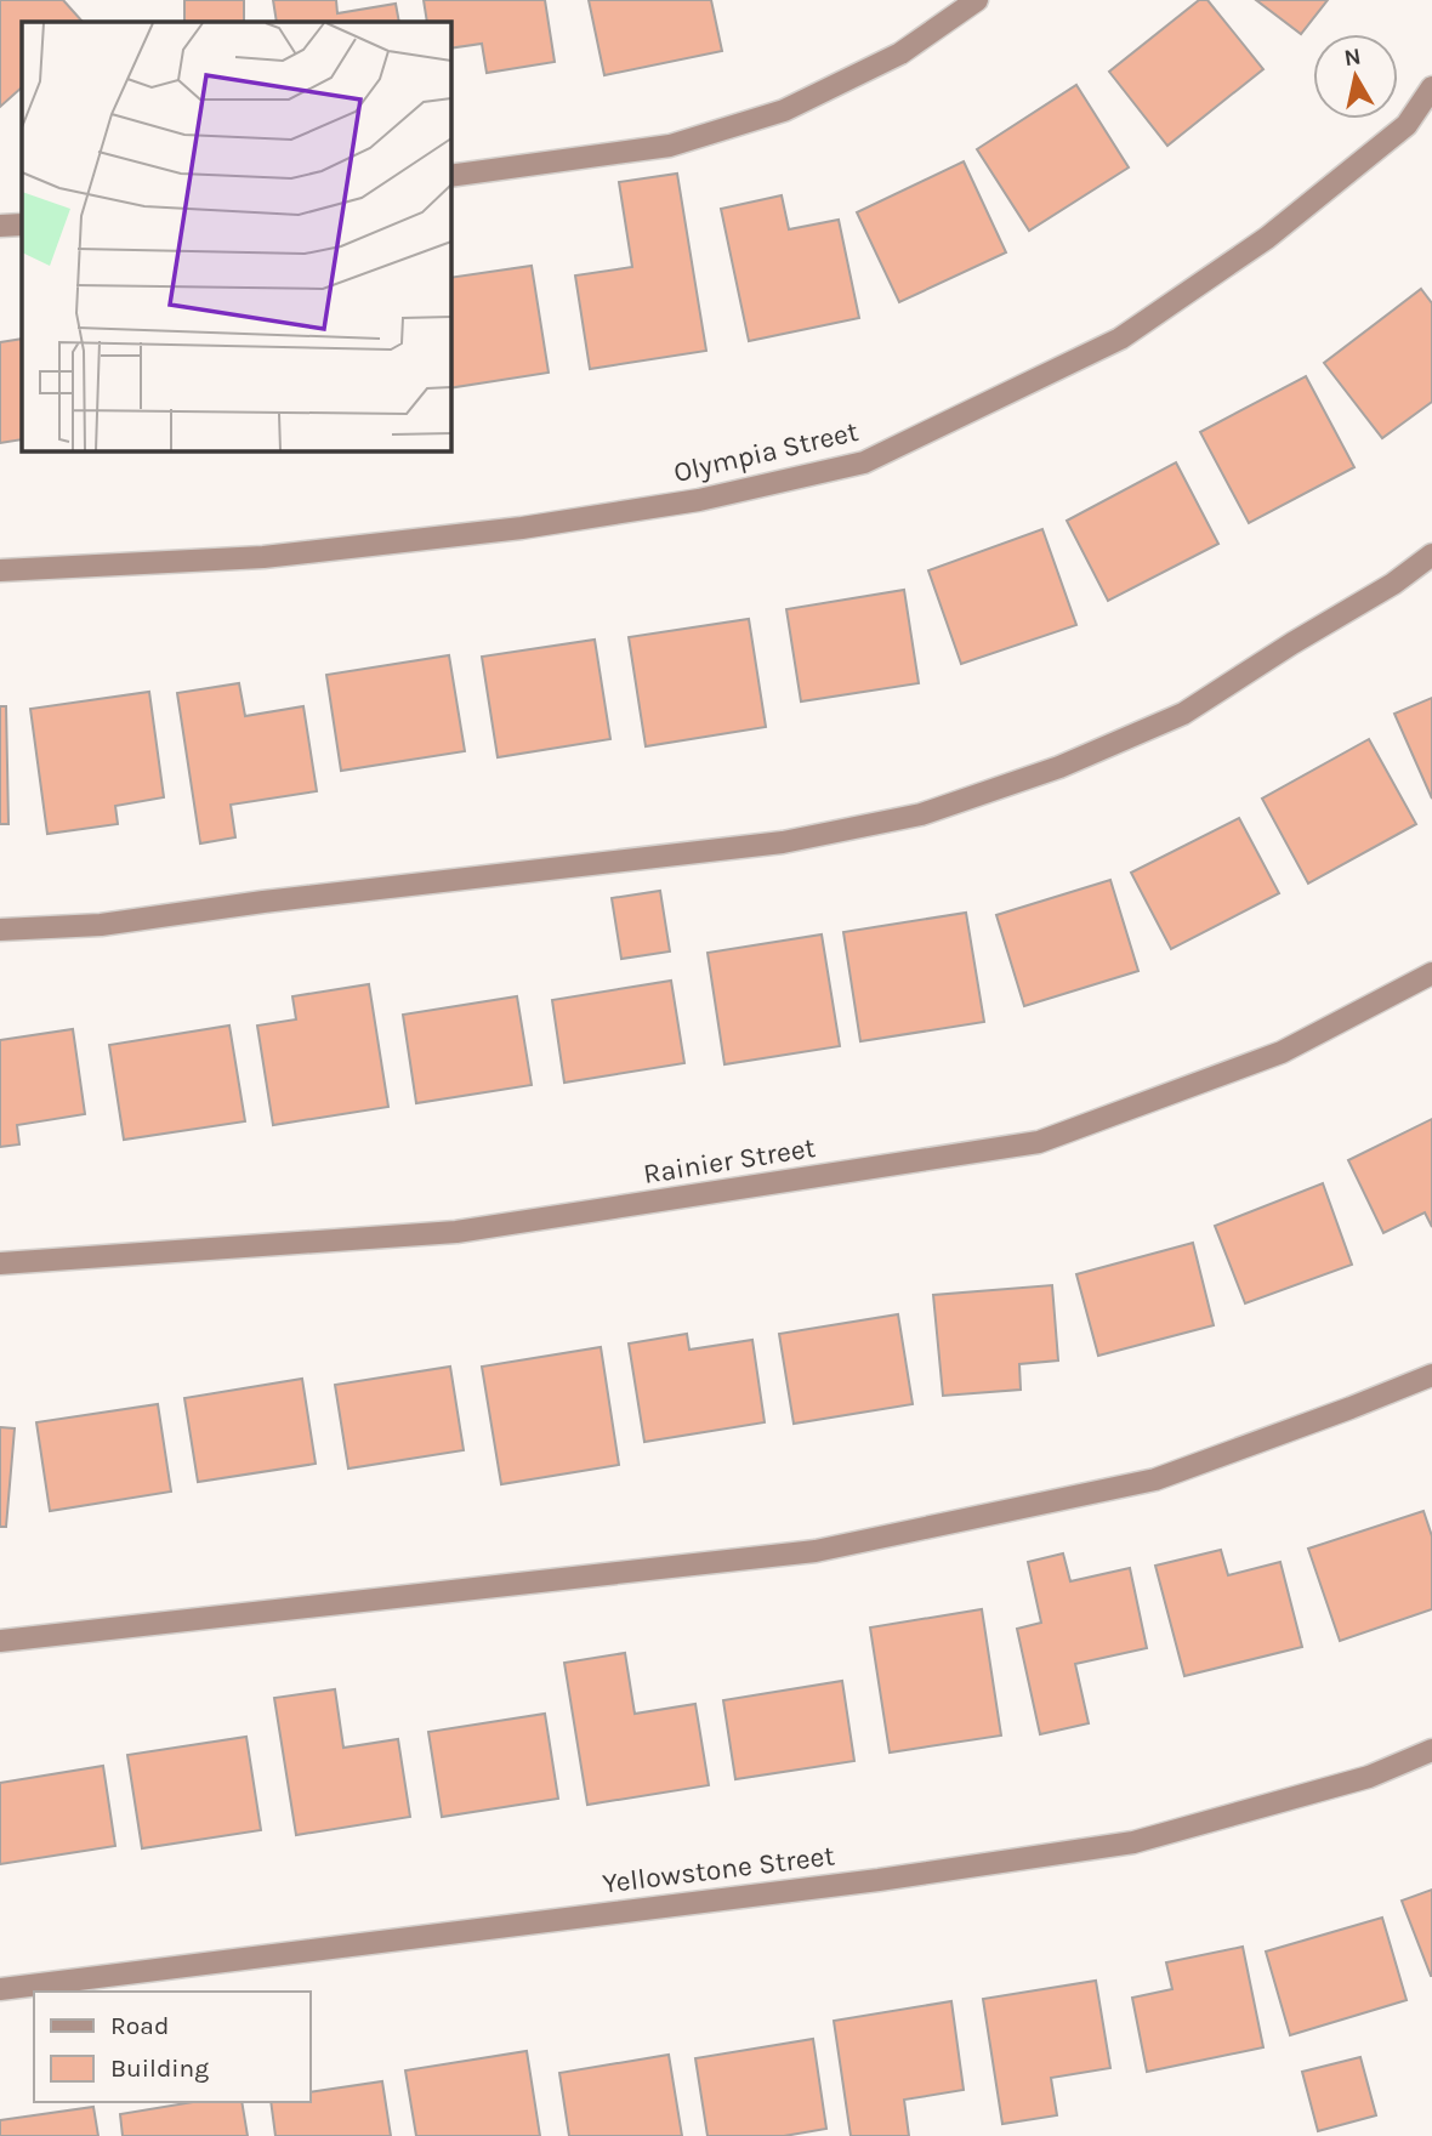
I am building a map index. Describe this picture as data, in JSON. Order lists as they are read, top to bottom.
{
  "streets": {
    "street": ["Olympia Street", "Rainier Street", "Yellowstone Street"]
  },
  "legend": ["Road", "Building"],
  "north": "top"
}
